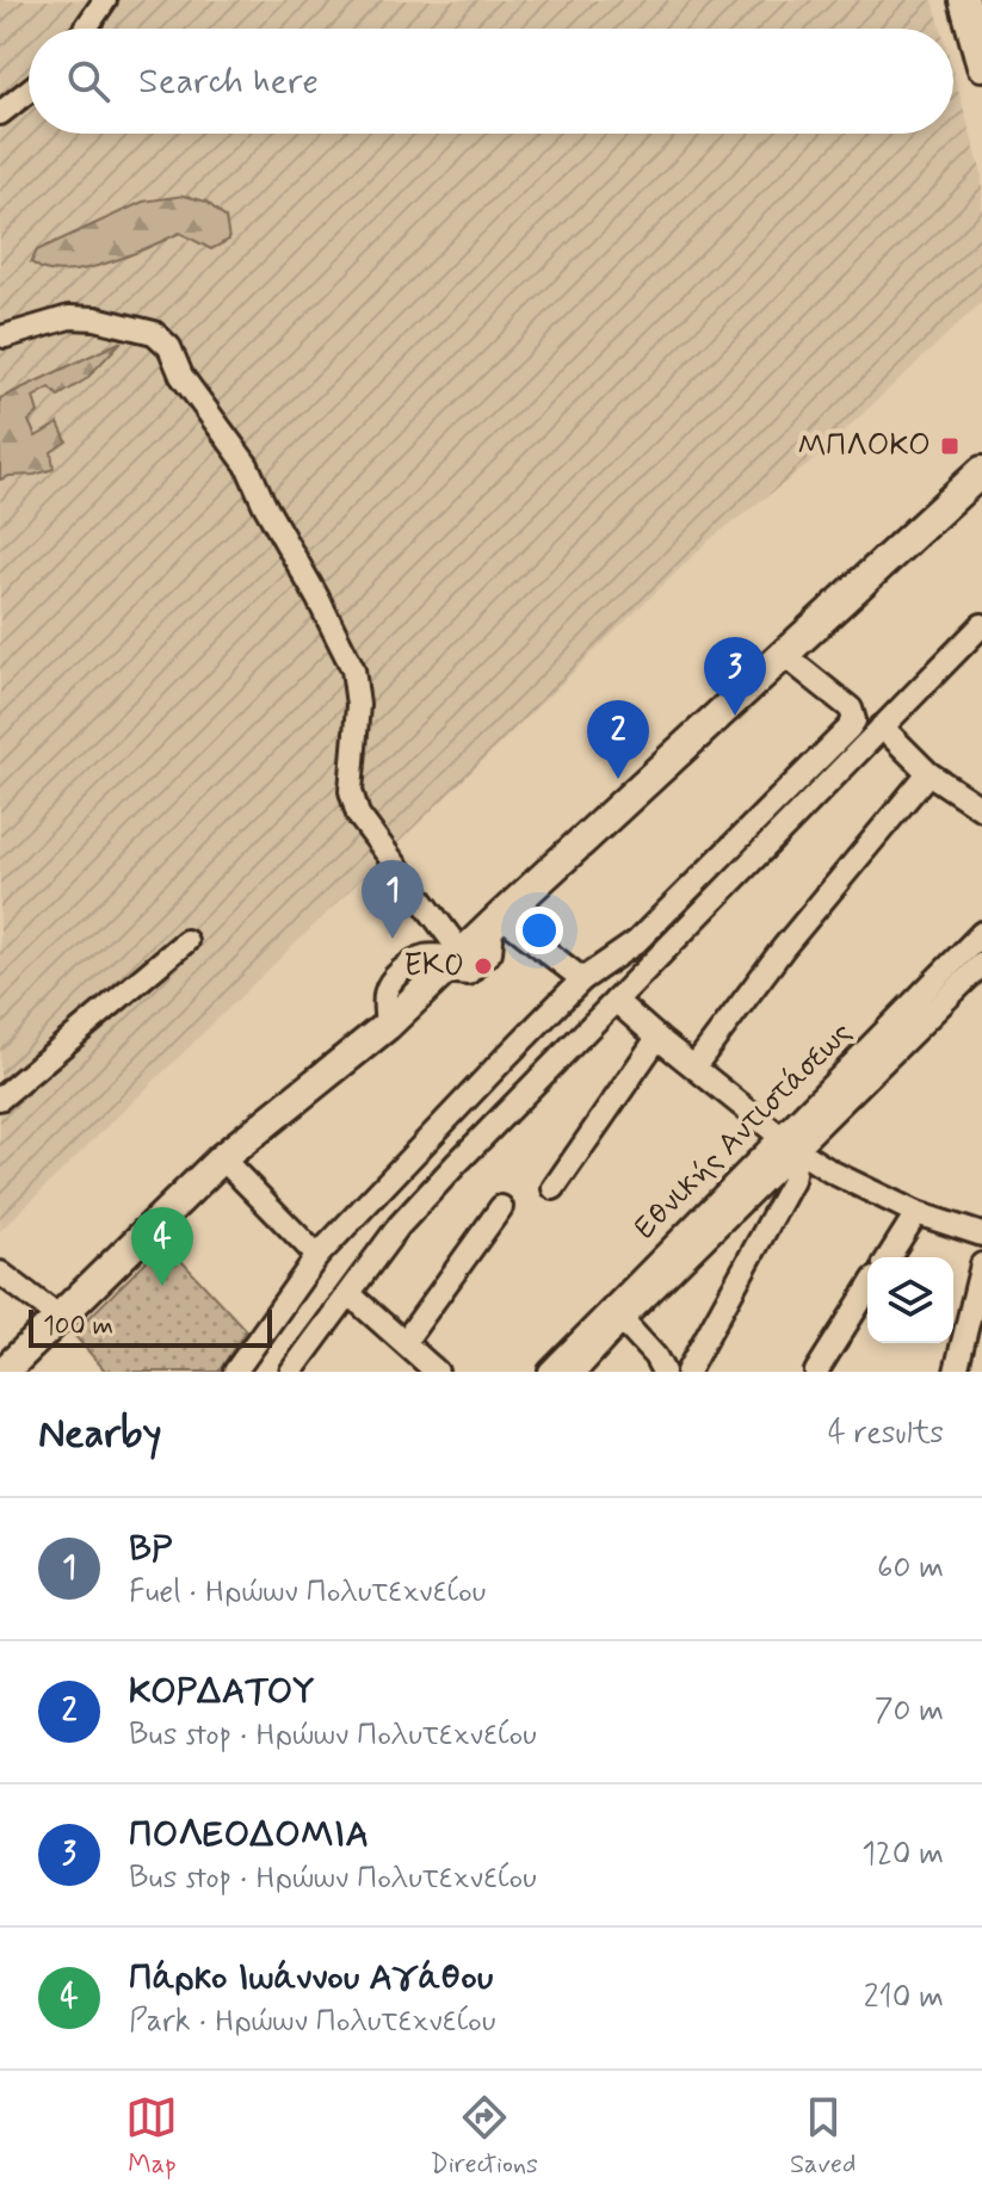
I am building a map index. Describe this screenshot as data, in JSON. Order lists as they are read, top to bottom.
{
  "streets": {
    "street": ["Εθνικής Αντιστάσεως"]
  },
  "places": {
    "transit": ["ΜΠΛΟΚΟ"],
    "other": ["EKO"]
  },
  "scale_bar": "100 m",
  "page": {
    "search": "Search here",
    "pins": [
      "3",
      "2",
      "1",
      "4"
    ],
    "scale": "100 m",
    "heading": ["Nearby", "4 results"],
    "list": [
      {
        "mark": "1",
        "name": "BP",
        "note": "Fuel · Ηρώων Πολυτεχνείου",
        "value": "60 m"
      },
      {
        "mark": "2",
        "name": "ΚΟΡΔΑΤΟΥ",
        "note": "Bus stop · Ηρώων Πολυτεχνείου",
        "value": "70 m"
      },
      {
        "mark": "3",
        "name": "ΠΟΛΕΟΔΟΜΙΑ",
        "note": "Bus stop · Ηρώων Πολυτεχνείου",
        "value": "120 m"
      },
      {
        "mark": "4",
        "name": "Πάρκο Ιωάννου Αγάθου",
        "note": "Park · Ηρώων Πολυτεχνείου",
        "value": "210 m"
      }
    ],
    "nav": ["Map", "Directions", "Saved"]
  }
}
